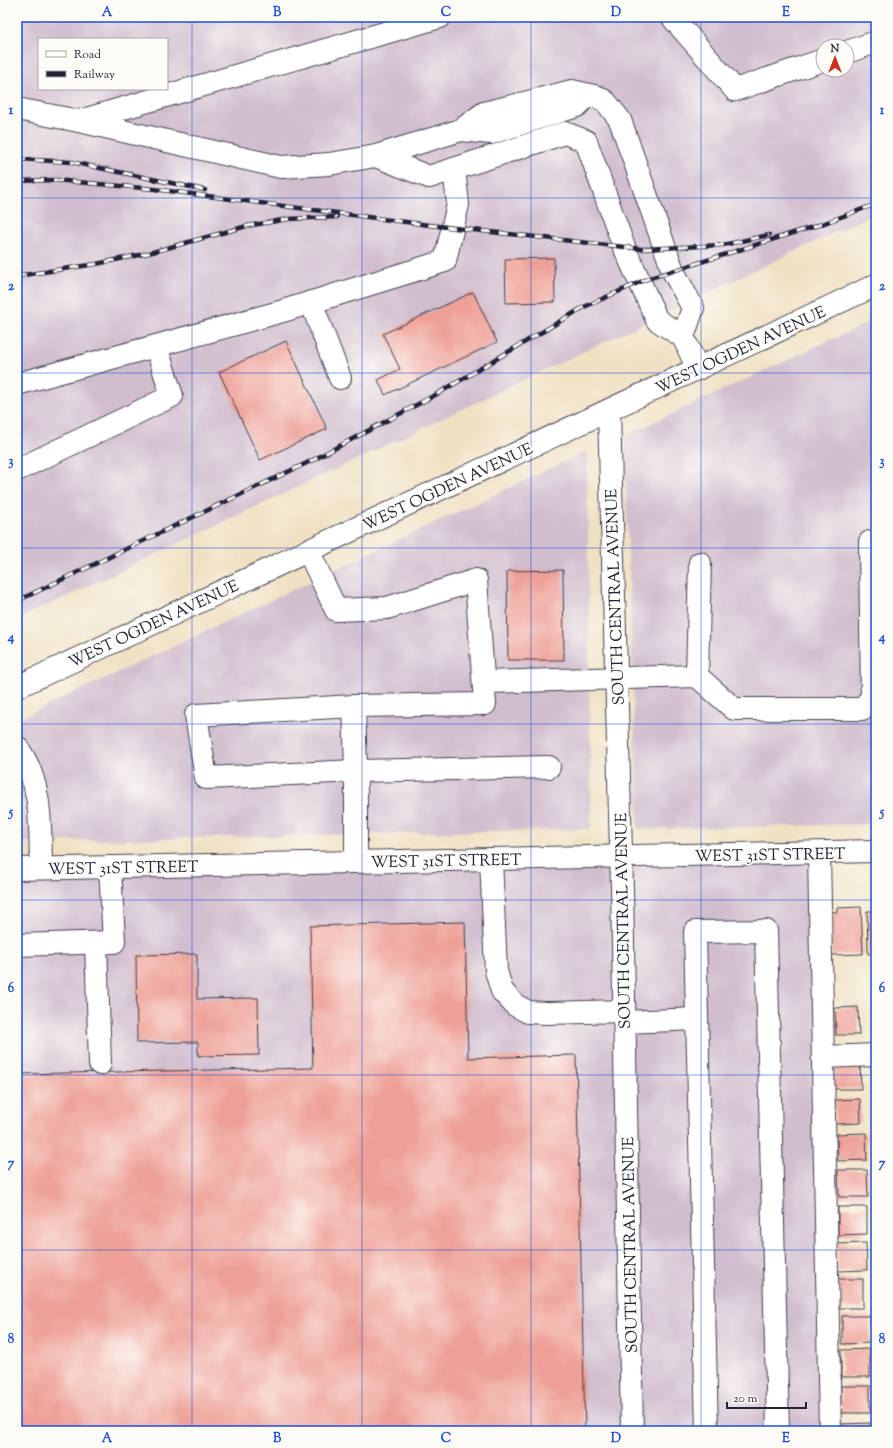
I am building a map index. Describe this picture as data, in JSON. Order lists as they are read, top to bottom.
{
  "streets": {
    "main road": ["WEST OGDEN AVENUE", "SOUTH CENTRAL AVENUE", "WEST 31ST STREET"]
  },
  "crossings": [
    ["WEST OGDEN AVENUE", "SOUTH CENTRAL AVENUE"],
    ["SOUTH CENTRAL AVENUE", "WEST 31ST STREET"]
  ],
  "legend": ["Road", "Railway"],
  "scale_bar": "20 m",
  "north": "top",
  "grid": {
    "columns": [
      "A",
      "B",
      "C",
      "D",
      "E"
    ],
    "rows": [
      "1",
      "2",
      "3",
      "4",
      "5",
      "6",
      "7",
      "8"
    ]
  }
}
